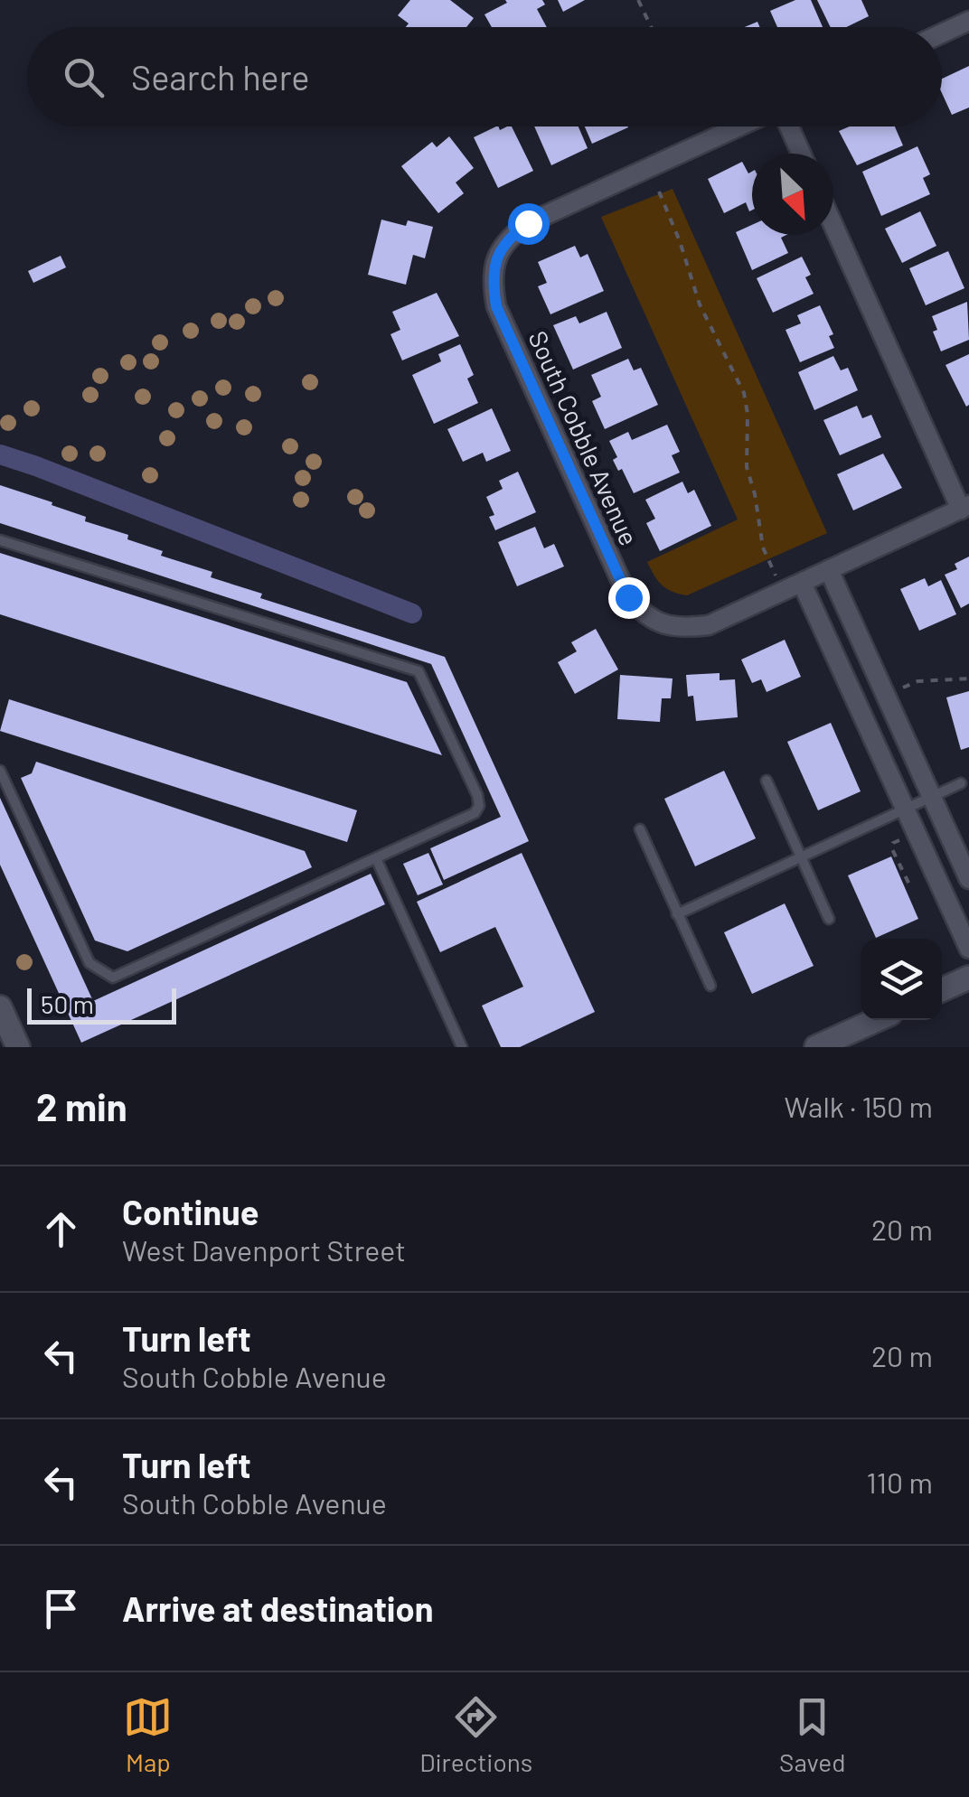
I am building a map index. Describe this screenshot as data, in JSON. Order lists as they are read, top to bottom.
{
  "streets": {
    "street": ["South Cobble Avenue"]
  },
  "scale_bar": "50 m",
  "north": "bottom right",
  "page": {
    "search": "Search here",
    "scale": "50 m",
    "heading": ["2 min", "Walk · 150 m"],
    "list": [
      ["Continue", "West Davenport Street", "20 m"],
      ["Turn left", "South Cobble Avenue", "20 m"],
      ["Turn left", "South Cobble Avenue", "110 m"],
      "Arrive at destination"
    ],
    "nav": ["Map", "Directions", "Saved"]
  }
}
